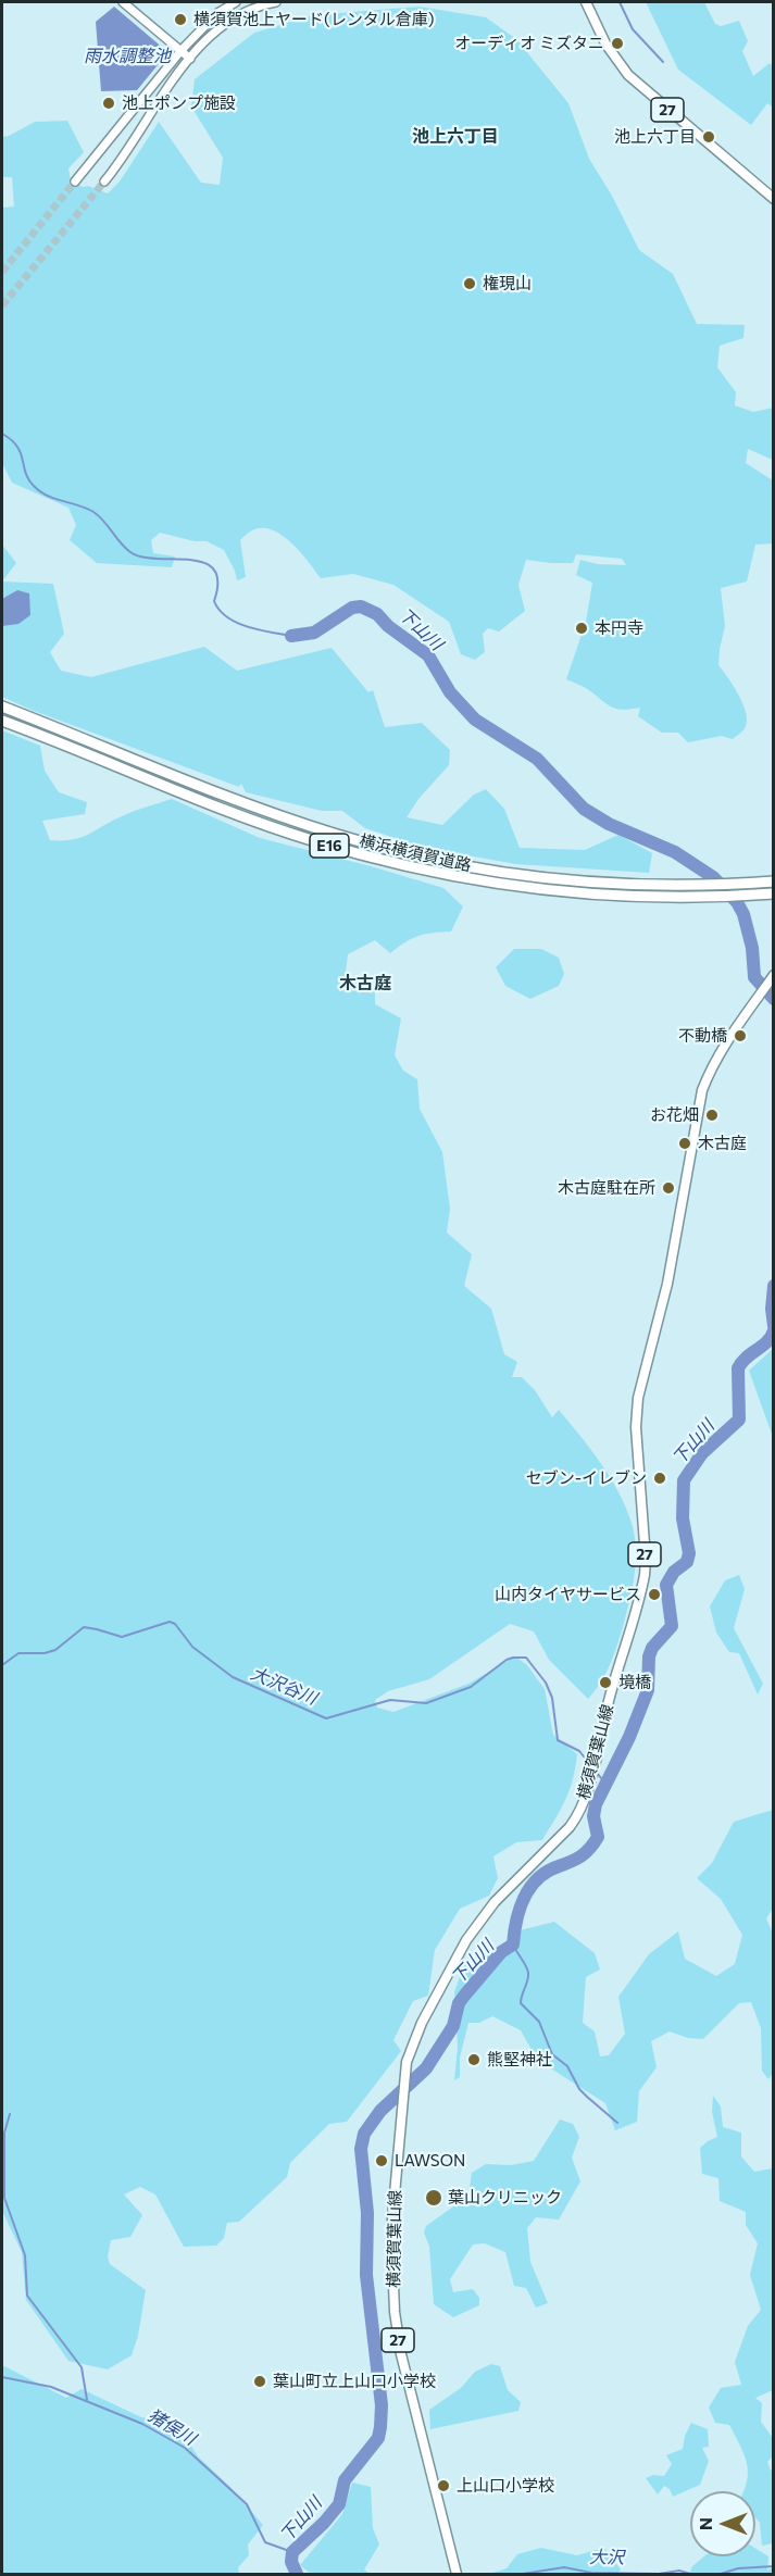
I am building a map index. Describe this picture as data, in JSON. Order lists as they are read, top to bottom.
{
  "streets": {
    "highway": ["E16", "横浜横須賀道路"],
    "main road": ["27", "横須賀葉山線"]
  },
  "districts": ["池上六丁目", "木古庭"],
  "water": [
    "雨水調整池",
    "下山川",
    "大沢谷川",
    "猪俣川",
    "大沢"
  ],
  "places": [
    "横須賀池上ヤード(レンタル倉庫)",
    "オーディオ ミズタニ",
    "池上ポンプ施設",
    "池上六丁目",
    "権現山",
    "本円寺",
    "不動橋",
    "お花畑",
    "木古庭",
    "木古庭駐在所",
    "セブン-イレブン",
    "山内タイヤサービス",
    "境橋",
    "熊堅神社",
    "LAWSON",
    "葉山クリニック",
    "葉山町立上山口小学校",
    "上山口小学校"
  ],
  "north": "left"
}
